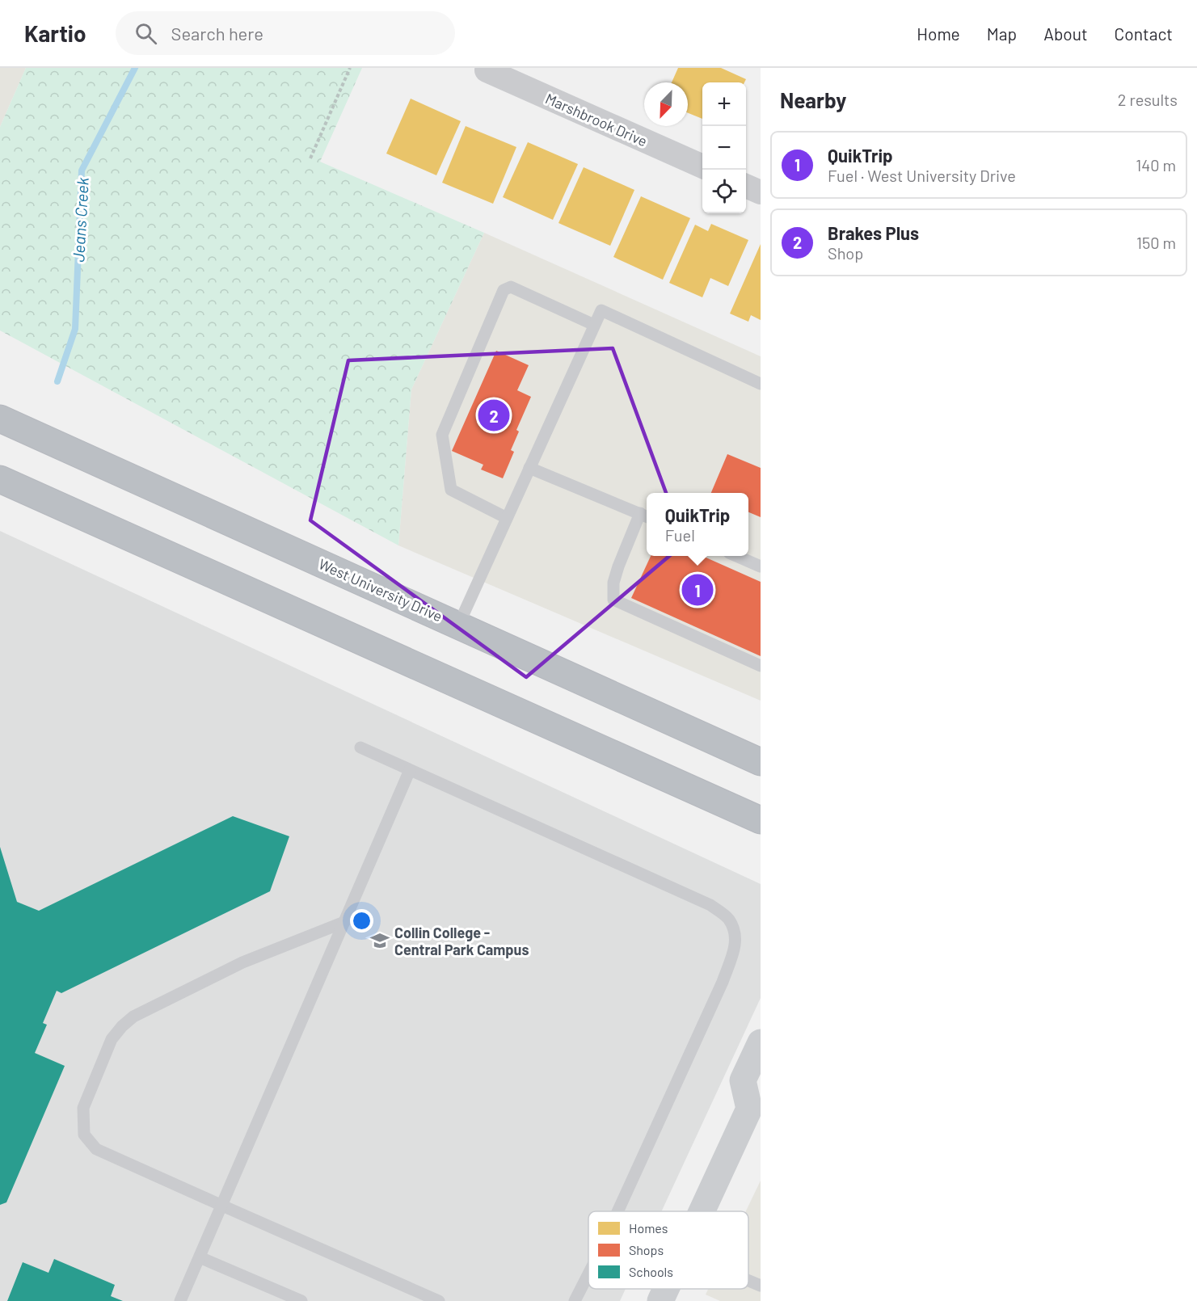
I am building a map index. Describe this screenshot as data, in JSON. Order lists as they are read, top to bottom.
{
  "streets": {
    "highway": ["West University Drive"],
    "street": ["Marshbrook Drive"]
  },
  "water": ["Jeans Creek"],
  "places": {
    "school or university": ["Collin College - Central Park Campus"]
  },
  "legend": ["Homes", "Shops", "Schools"],
  "north": "bottom left",
  "page": {
    "header": "Kartio",
    "search": "Search here",
    "nav": [
      "Home",
      "Map",
      "About",
      "Contact"
    ],
    "heading": ["Nearby", "2 results"],
    "map_buttons": ["+", "−"],
    "list": [
      {
        "mark": "1",
        "name": "QuikTrip",
        "note": "Fuel · West University Drive",
        "value": "140 m"
      },
      {
        "mark": "2",
        "name": "Brakes Plus",
        "note": "Shop",
        "value": "150 m"
      }
    ],
    "pins": ["2", "1"],
    "popup": ["QuikTrip", "Fuel"]
  }
}
